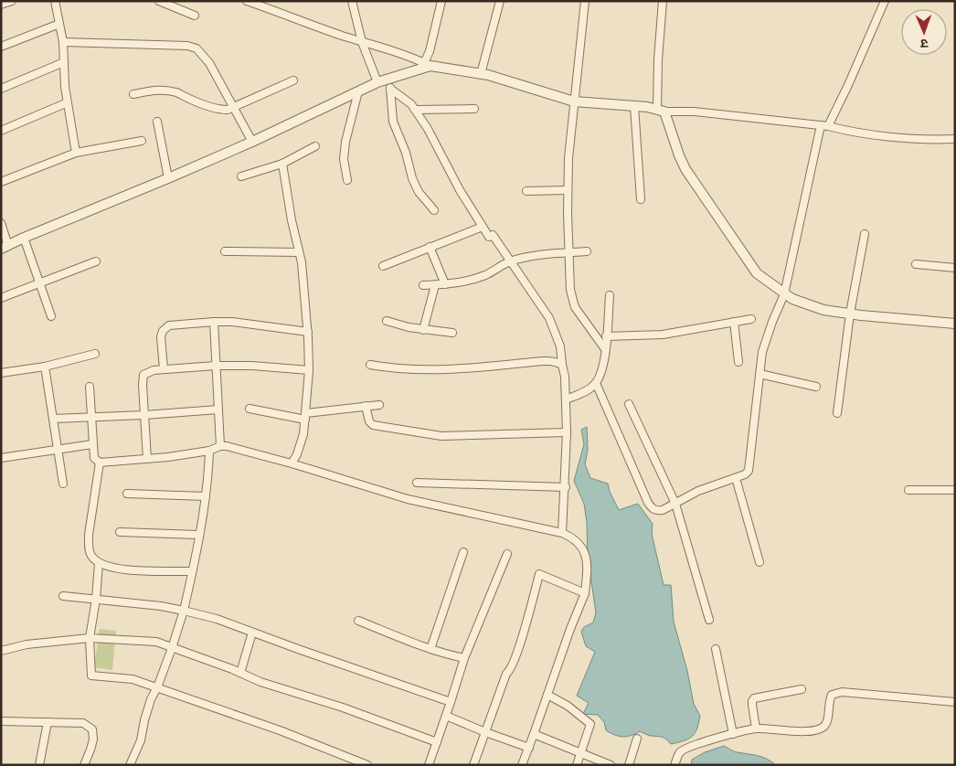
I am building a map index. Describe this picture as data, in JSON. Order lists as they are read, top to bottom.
{
  "north": "bottom"
}
